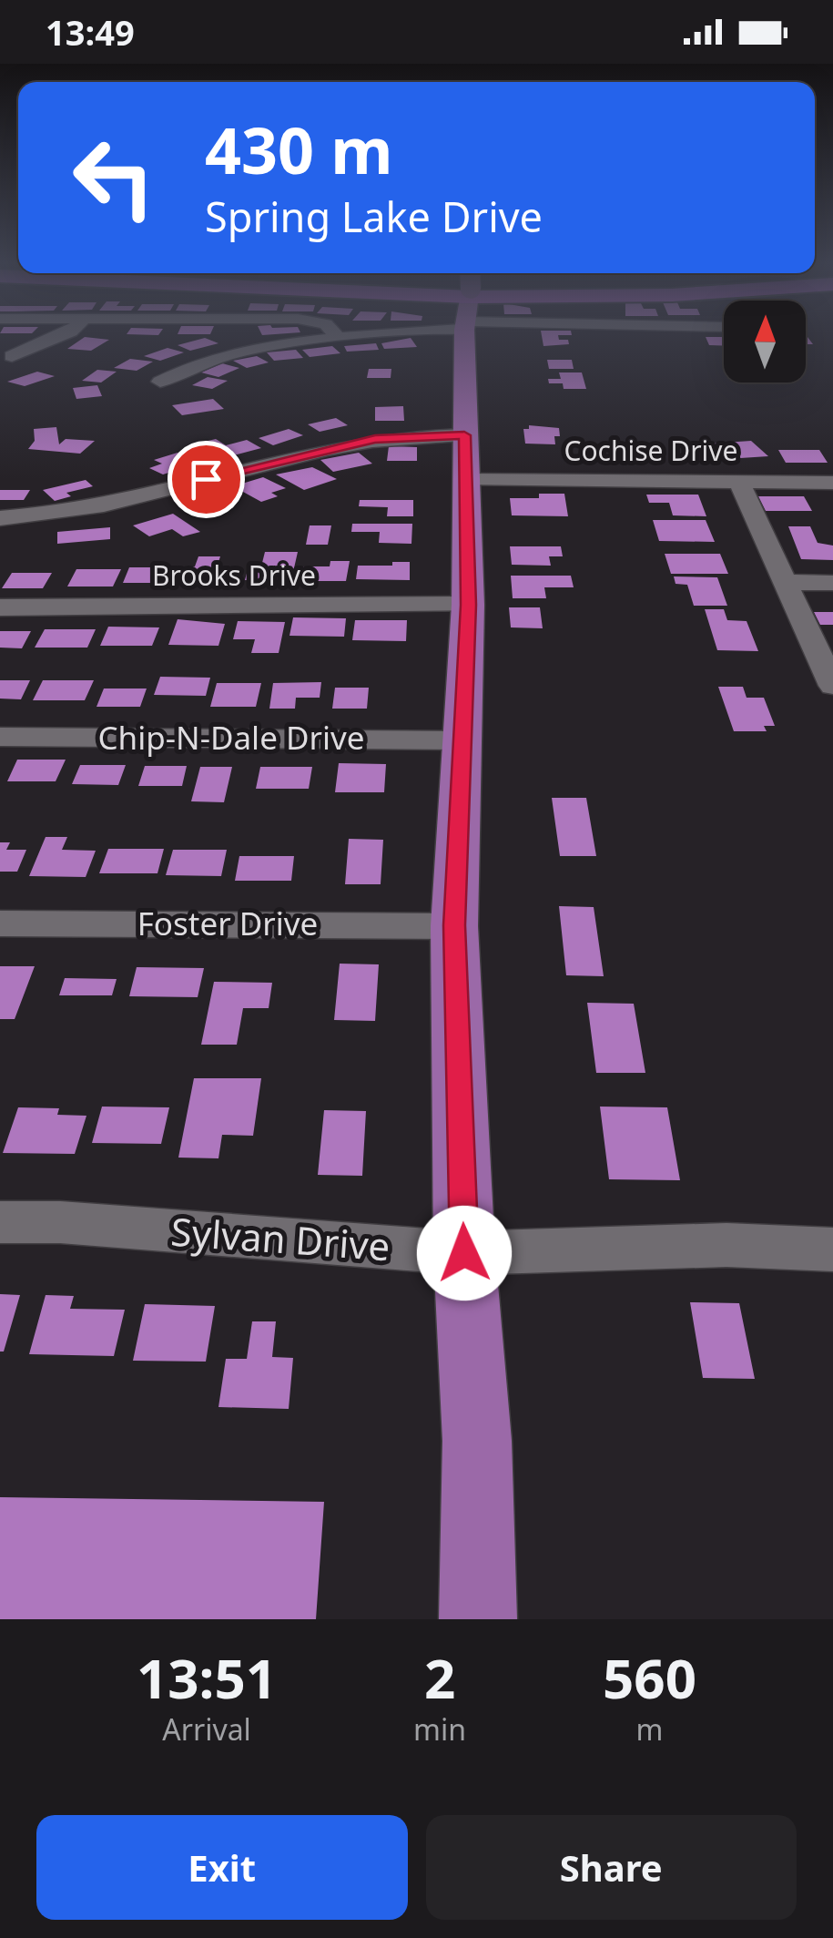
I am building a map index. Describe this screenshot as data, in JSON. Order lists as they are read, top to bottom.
{
  "streets": {
    "street": [
      "Cochise Drive",
      "Brooks Drive",
      "Chip-N-Dale Drive",
      "Foster Drive",
      "Sylvan Drive"
    ]
  },
  "north": "top",
  "page": {
    "status": "13:49",
    "turn": ["430 m", "Spring Lake Drive"],
    "eta": [
      "13:51",
      "Arrival",
      "2",
      "min",
      "560",
      "m"
    ],
    "buttons": ["Exit", "Share"]
  }
}
